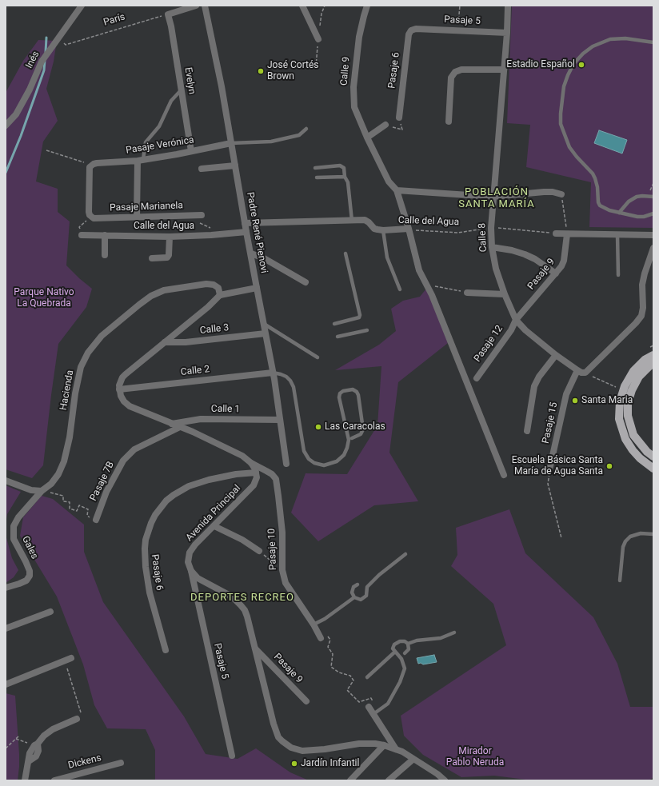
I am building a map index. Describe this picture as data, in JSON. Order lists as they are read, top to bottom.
{
  "streets": {
    "street": [
      "Pasaje 5",
      "Inés",
      "Pasaje 6",
      "Calle 9",
      "Evelyn",
      "Pasaje Verónica",
      "Pasaje Marianela",
      "Calle del Agua",
      "Padre René Pienovi",
      "Calle 8",
      "Pasaje 9",
      "Calle 3",
      "Pasaje 12",
      "Calle 2",
      "Hacienda",
      "Calle 1",
      "Pasaje 15",
      "Pasaje 7B",
      "Avenida Principal",
      "Gales",
      "Pasaje 10",
      "Dickens"
    ],
    "path": ["París"]
  },
  "crossings": [
    ["París", "Inés"],
    ["París", "Evelyn"],
    ["Pasaje 5", "Pasaje 6"],
    ["Pasaje 5", "Calle 8"],
    ["Pasaje 5", "Avenida Principal"],
    ["Pasaje 6", "Avenida Principal"],
    ["Calle 9", "Calle del Agua"],
    ["Evelyn", "Pasaje Verónica"],
    ["Pasaje Verónica", "Padre René Pienovi"],
    ["Calle del Agua", "Padre René Pienovi"],
    ["Calle del Agua", "Calle 8"],
    ["Padre René Pienovi", "Calle 3"],
    ["Padre René Pienovi", "Calle 2"],
    ["Padre René Pienovi", "Calle 1"],
    ["Calle 8", "Pasaje 9"],
    ["Calle 8", "Pasaje 12"],
    ["Calle 8", "Pasaje 15"],
    ["Pasaje 9", "Pasaje 12"],
    ["Hacienda", "Gales"]
  ],
  "districts": ["POBLACIÓN SANTA MARÍA", "DEPORTES RECREO"],
  "parks": ["Parque Nativo La Quebrada", "Mirador Pablo Neruda"],
  "places": [
    "Estadio Español",
    "José Cortés Brown",
    "Santa Maria",
    "Las Caracolas",
    "Escuela Básica Santa María de Agua Santa",
    "Jardín Infantil"
  ]
}
